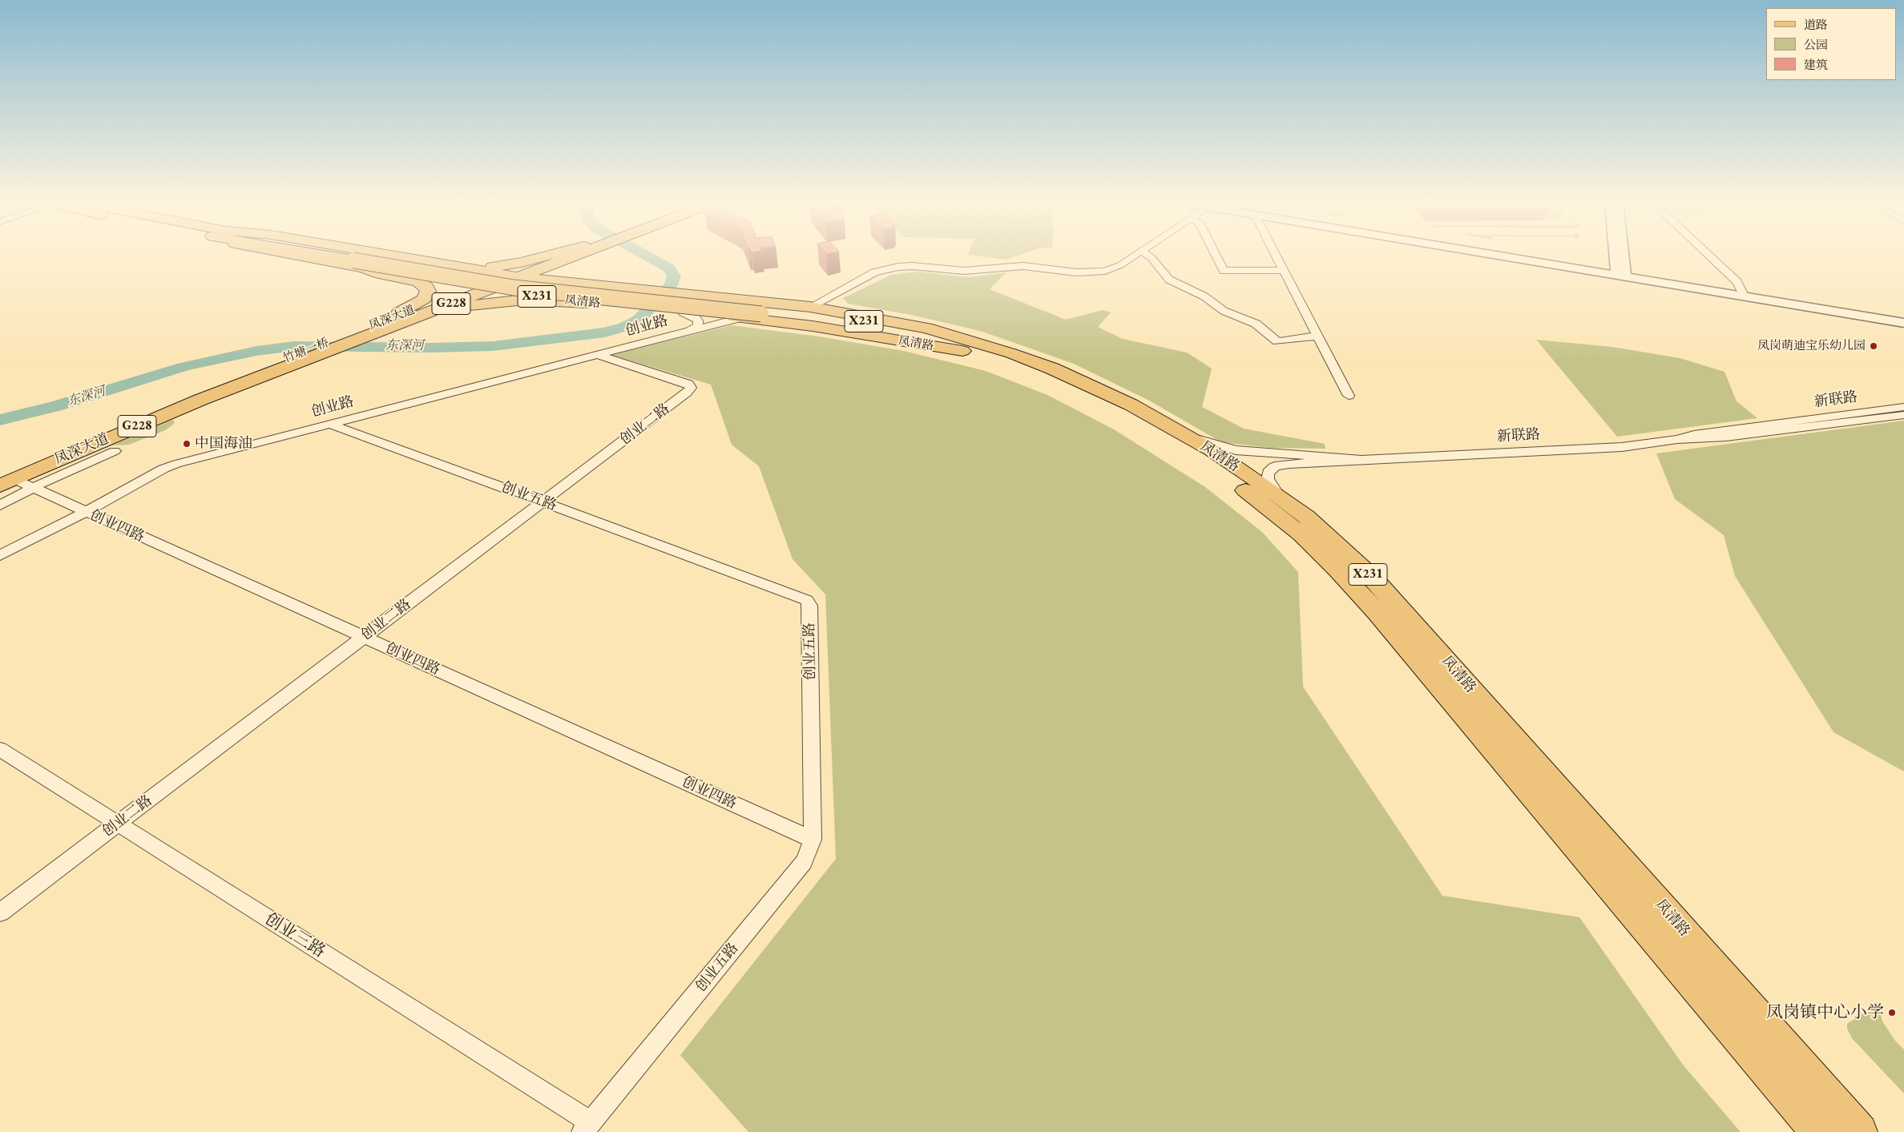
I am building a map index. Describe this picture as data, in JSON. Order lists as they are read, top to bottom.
{
  "streets": {
    "main road": [
      "X231",
      "凤清路",
      "G228",
      "凤深大道",
      "竹塘一桥"
    ],
    "street": [
      "创业路",
      "新联路",
      "创业二路",
      "创业五路",
      "创业四路",
      "创业三路"
    ]
  },
  "crossings": [
    ["凤清路", "G228"],
    ["凤清路", "凤深大道"],
    ["凤清路", "创业路"],
    ["凤清路", "新联路"],
    ["G228", "凤深大道"],
    ["G228", "竹塘一桥"],
    ["凤深大道", "竹塘一桥"],
    ["凤深大道", "创业四路"],
    ["创业路", "创业二路"],
    ["创业路", "创业五路"],
    ["创业路", "创业四路"],
    ["创业二路", "创业五路"],
    ["创业二路", "创业四路"],
    ["创业二路", "创业三路"],
    ["创业五路", "创业四路"],
    ["创业五路", "创业三路"]
  ],
  "water": ["东深河"],
  "places": ["凤岗萌迪宝乐幼儿园", "中国海油", "凤岗镇中心小学"],
  "legend": ["道路", "公园", "建筑"]
}
